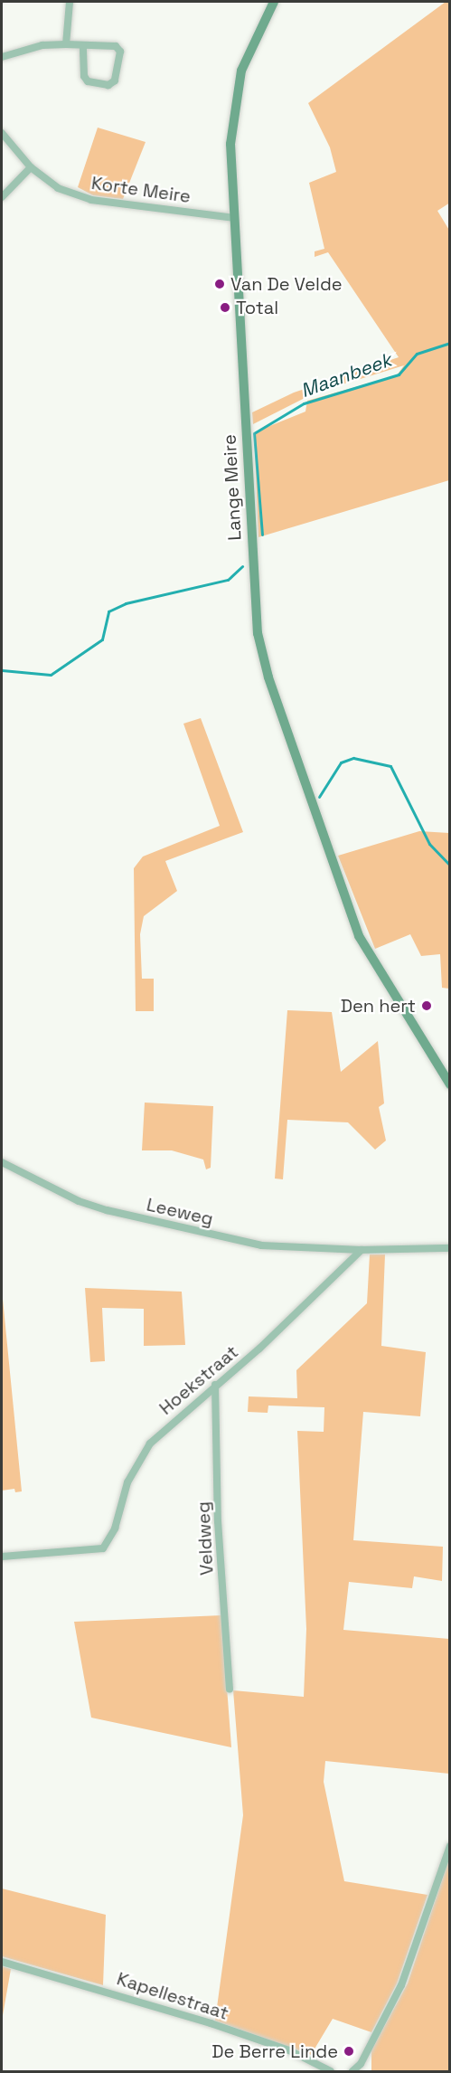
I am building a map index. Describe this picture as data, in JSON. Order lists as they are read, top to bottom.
{
  "streets": {
    "street": [
      "Korte Meire",
      "Lange Meire",
      "Leeweg",
      "Hoekstraat",
      "Veldweg",
      "Kapellestraat"
    ]
  },
  "crossings": [
    ["Korte Meire", "Lange Meire"],
    ["Leeweg", "Hoekstraat"],
    ["Hoekstraat", "Veldweg"]
  ],
  "water": ["Maanbeek"],
  "places": [
    "Van De Velde",
    "Total",
    "Den hert",
    "De Berre Linde"
  ]
}
